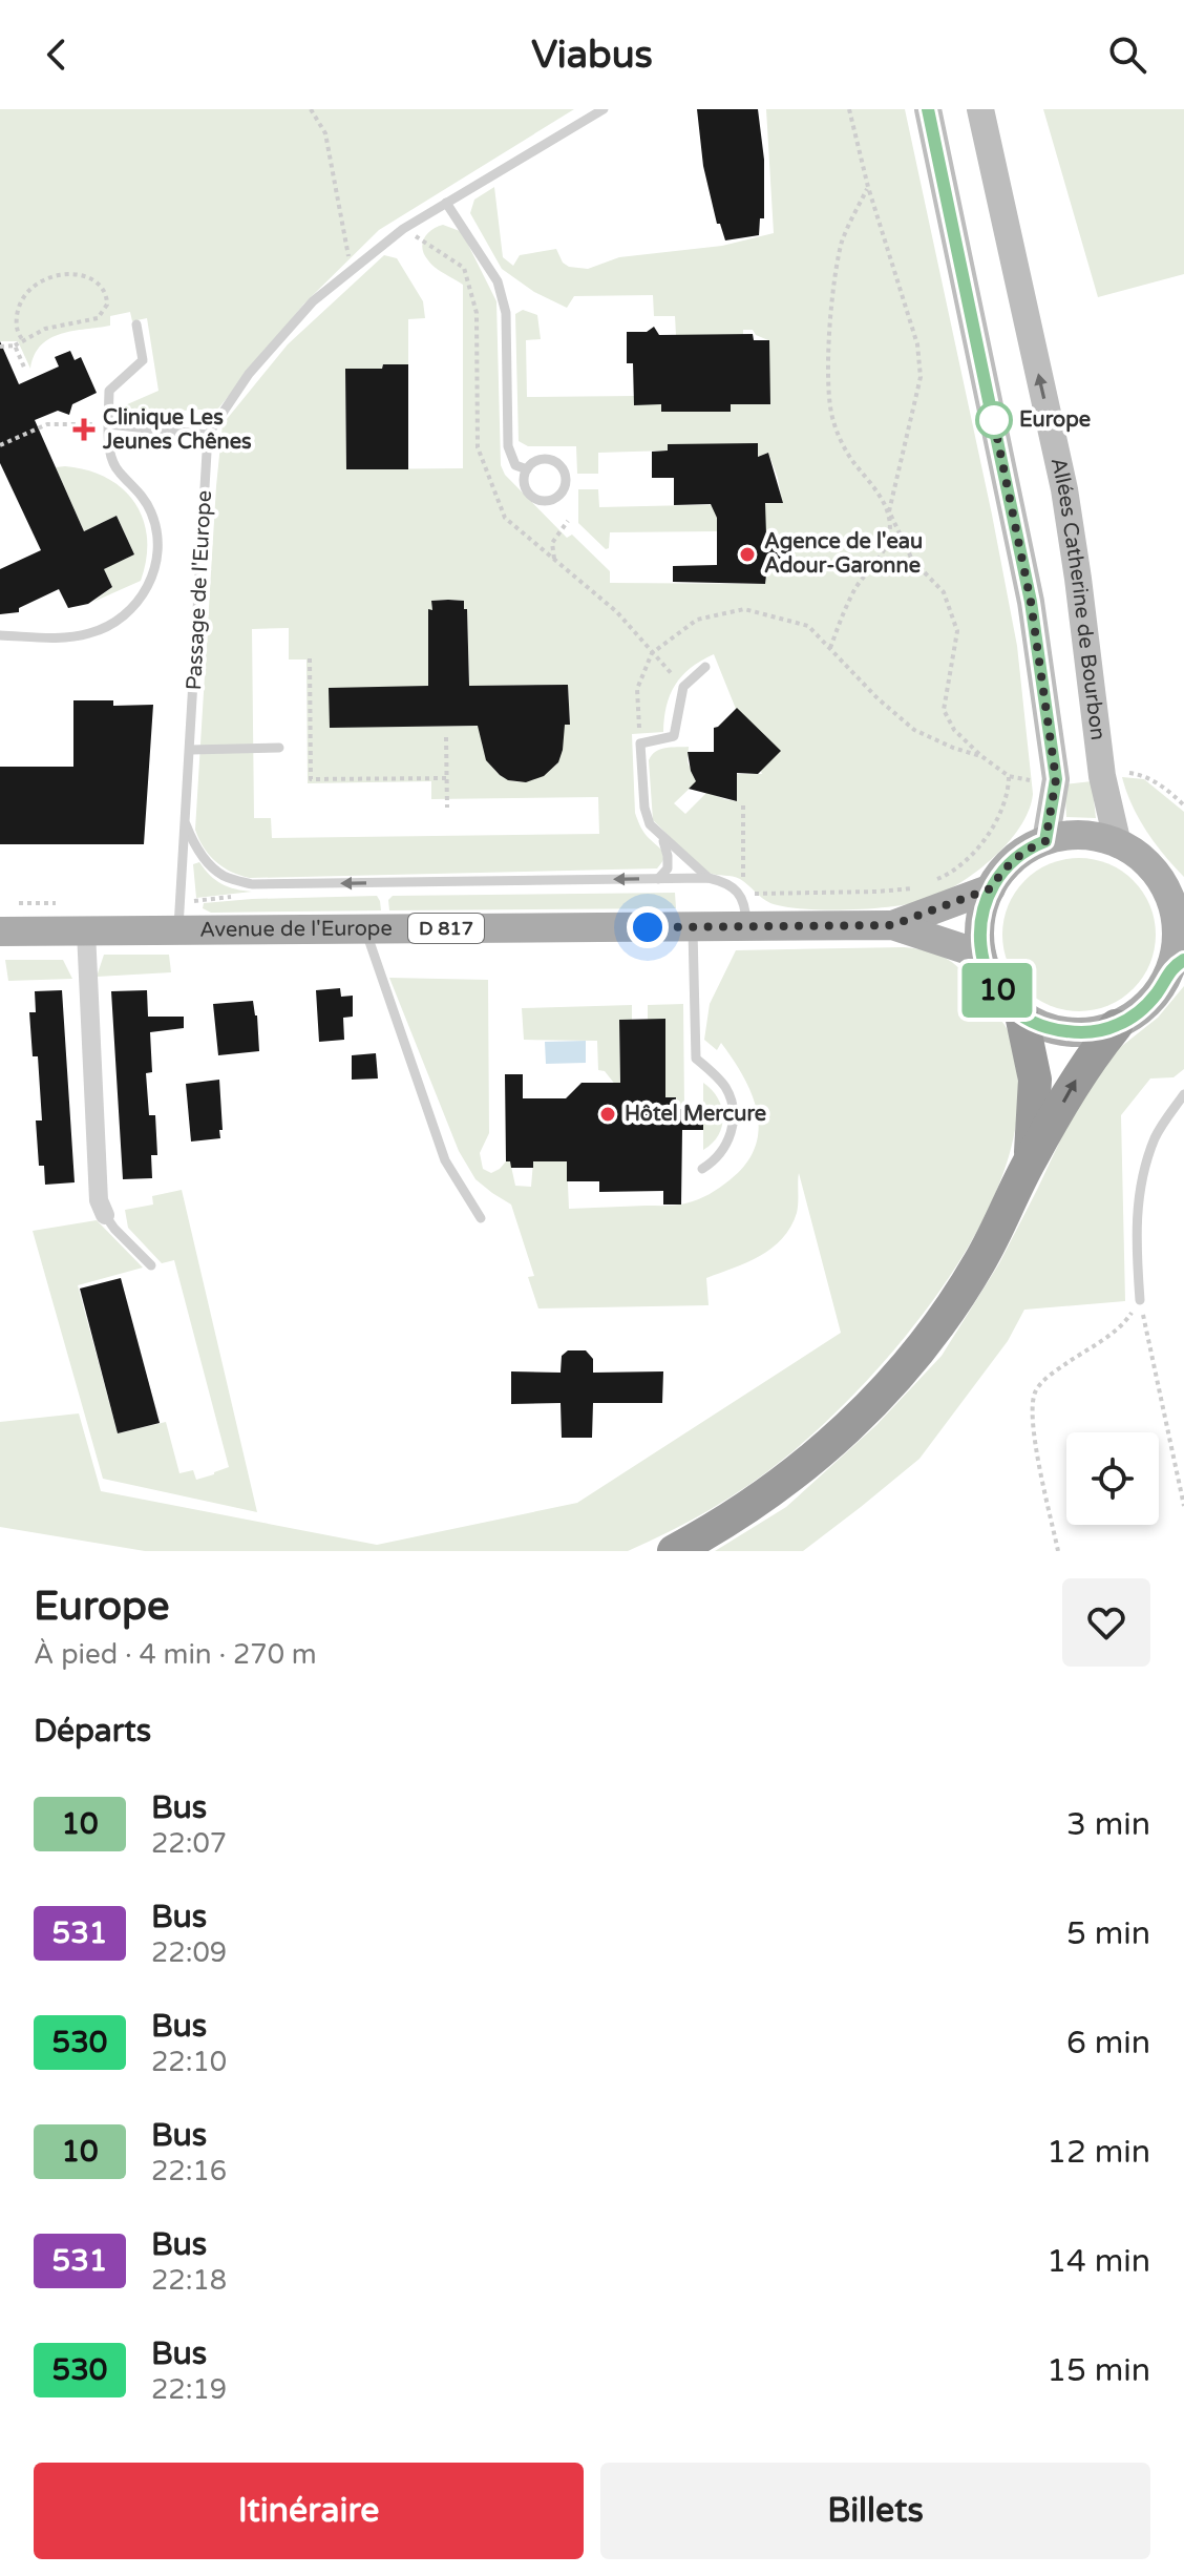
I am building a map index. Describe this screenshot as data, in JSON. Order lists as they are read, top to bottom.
{
  "streets": {
    "main road": ["Allées Catherine de Bourbon", "D 817", "Avenue de l'Europe"],
    "lane": ["Passage de l'Europe"]
  },
  "crossings": [
    ["Passage de l'Europe", "Avenue de l'Europe"],
    ["Allées Catherine de Bourbon", "Avenue de l'Europe"]
  ],
  "places": {
    "other": ["Europe", "Agence de l'eau Adour-Garonne", "Hôtel Mercure"],
    "health": ["Clinique Les Jeunes Chênes"]
  },
  "lines": ["bus line 10"],
  "page": {
    "header": "Viabus",
    "on_map": "10",
    "heading": [
      ["Europe", "À pied · 4 min · 270 m"],
      "Départs"
    ],
    "list": [
      {
        "mark": "10",
        "name": "Bus",
        "note": "22:07",
        "value": "3 min"
      },
      {
        "mark": "531",
        "name": "Bus",
        "note": "22:09",
        "value": "5 min"
      },
      {
        "mark": "530",
        "name": "Bus",
        "note": "22:10",
        "value": "6 min"
      },
      {
        "mark": "10",
        "name": "Bus",
        "note": "22:16",
        "value": "12 min"
      },
      {
        "mark": "531",
        "name": "Bus",
        "note": "22:18",
        "value": "14 min"
      },
      {
        "mark": "530",
        "name": "Bus",
        "note": "22:19",
        "value": "15 min"
      }
    ],
    "buttons": ["Itinéraire", "Billets"]
  }
}
